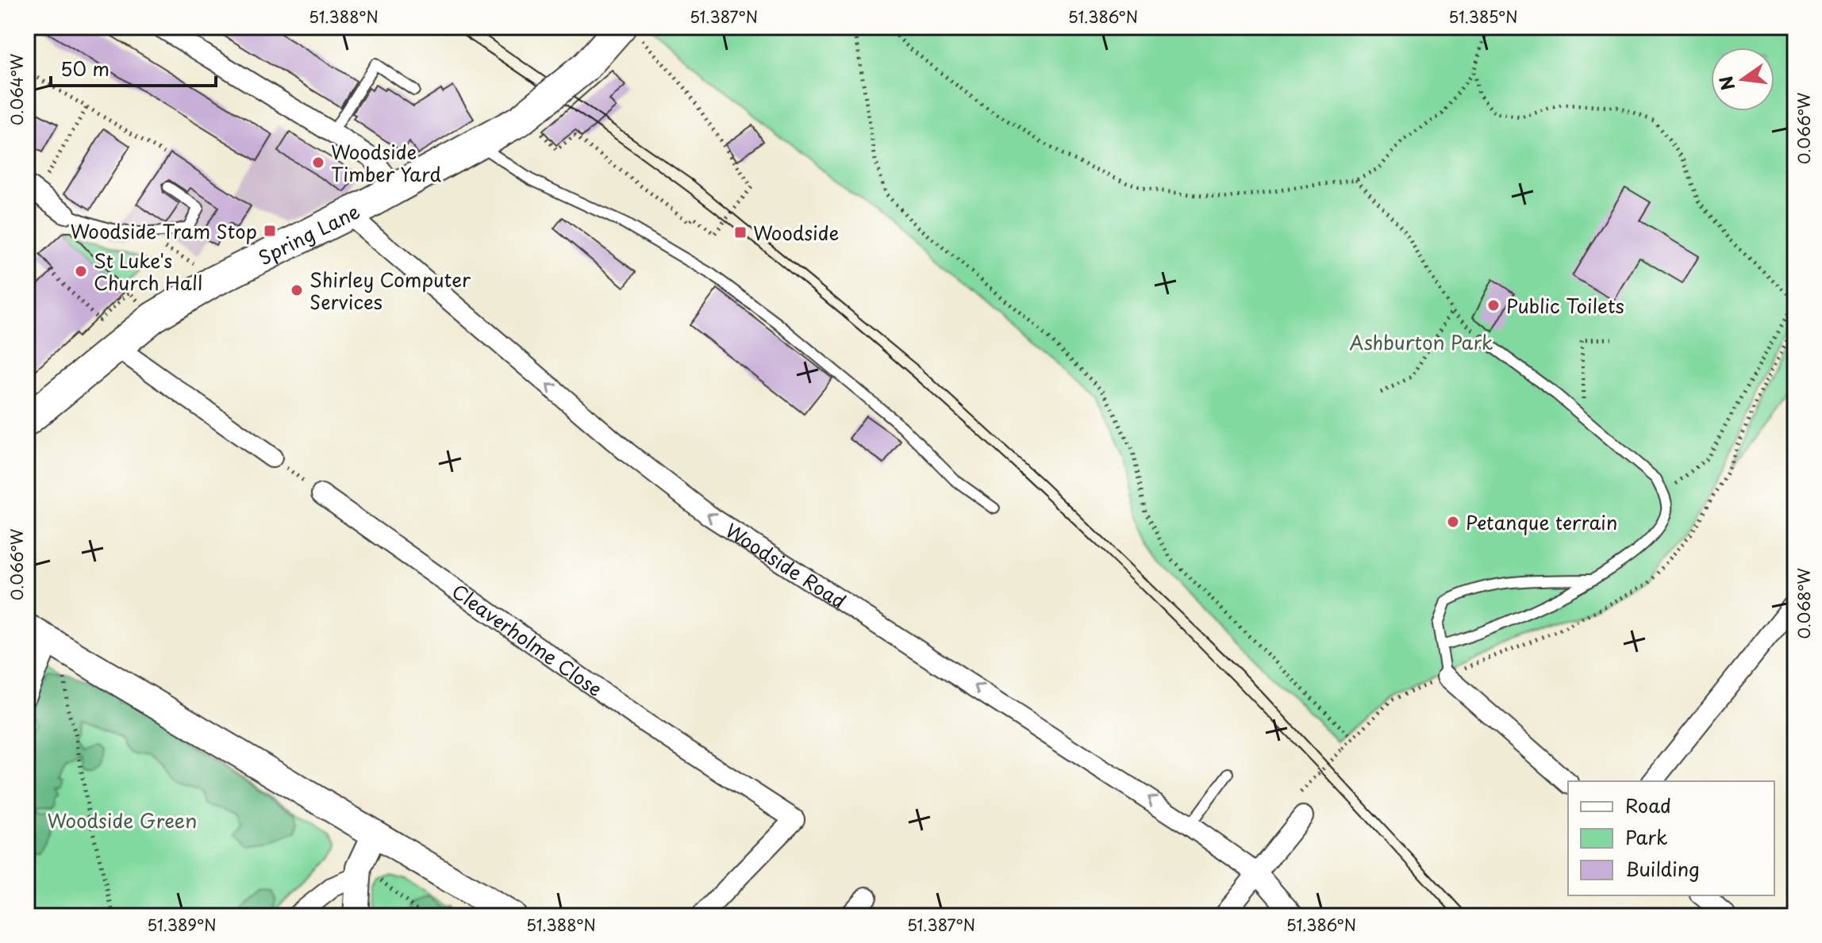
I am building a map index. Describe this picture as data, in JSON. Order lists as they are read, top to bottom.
{
  "streets": {
    "main road": ["Spring Lane"],
    "street": ["Woodside Road", "Cleaverholme Close"]
  },
  "crossings": [
    ["Spring Lane", "Woodside Road"]
  ],
  "one_way": ["Woodside Road"],
  "parks": ["Ashburton Park", "Woodside Green"],
  "places": {
    "other": [
      "Woodside Timber Yard",
      "St Luke's Church Hall",
      "Shirley Computer Services",
      "Public Toilets",
      "Petanque terrain"
    ],
    "transit": ["Woodside Tram Stop", "Woodside"]
  },
  "legend": ["Road", "Park", "Building"],
  "scale_bar": "50 m",
  "north": "left",
  "coordinates": [
    "51.388°N",
    "51.387°N",
    "51.386°N",
    "51.385°N",
    "0.064°W",
    "0.066°W",
    "0.068°W",
    "51.389°N"
  ]
}
